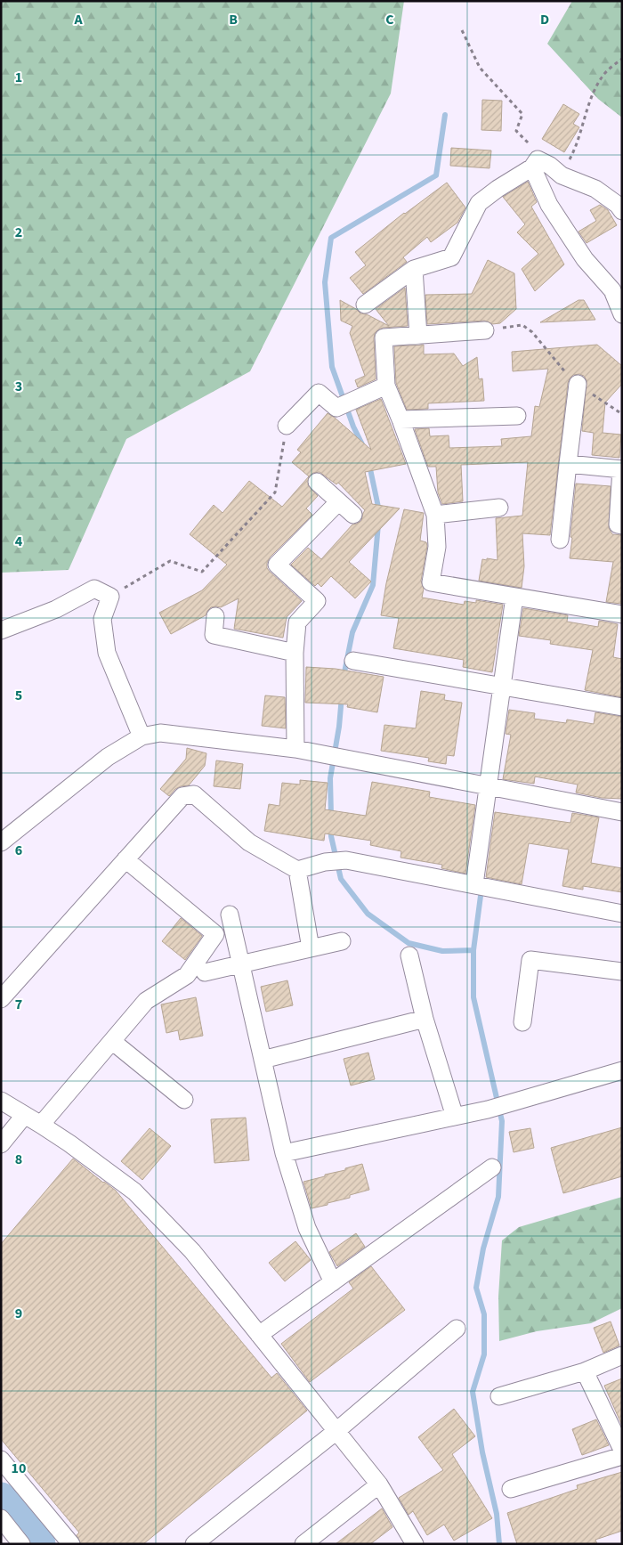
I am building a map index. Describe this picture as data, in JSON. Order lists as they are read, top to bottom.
{
  "grid": {
    "columns": [
      "A",
      "B",
      "C",
      "D"
    ],
    "rows": [
      "1",
      "2",
      "3",
      "4",
      "5",
      "6",
      "7",
      "8",
      "9",
      "10"
    ]
  }
}
